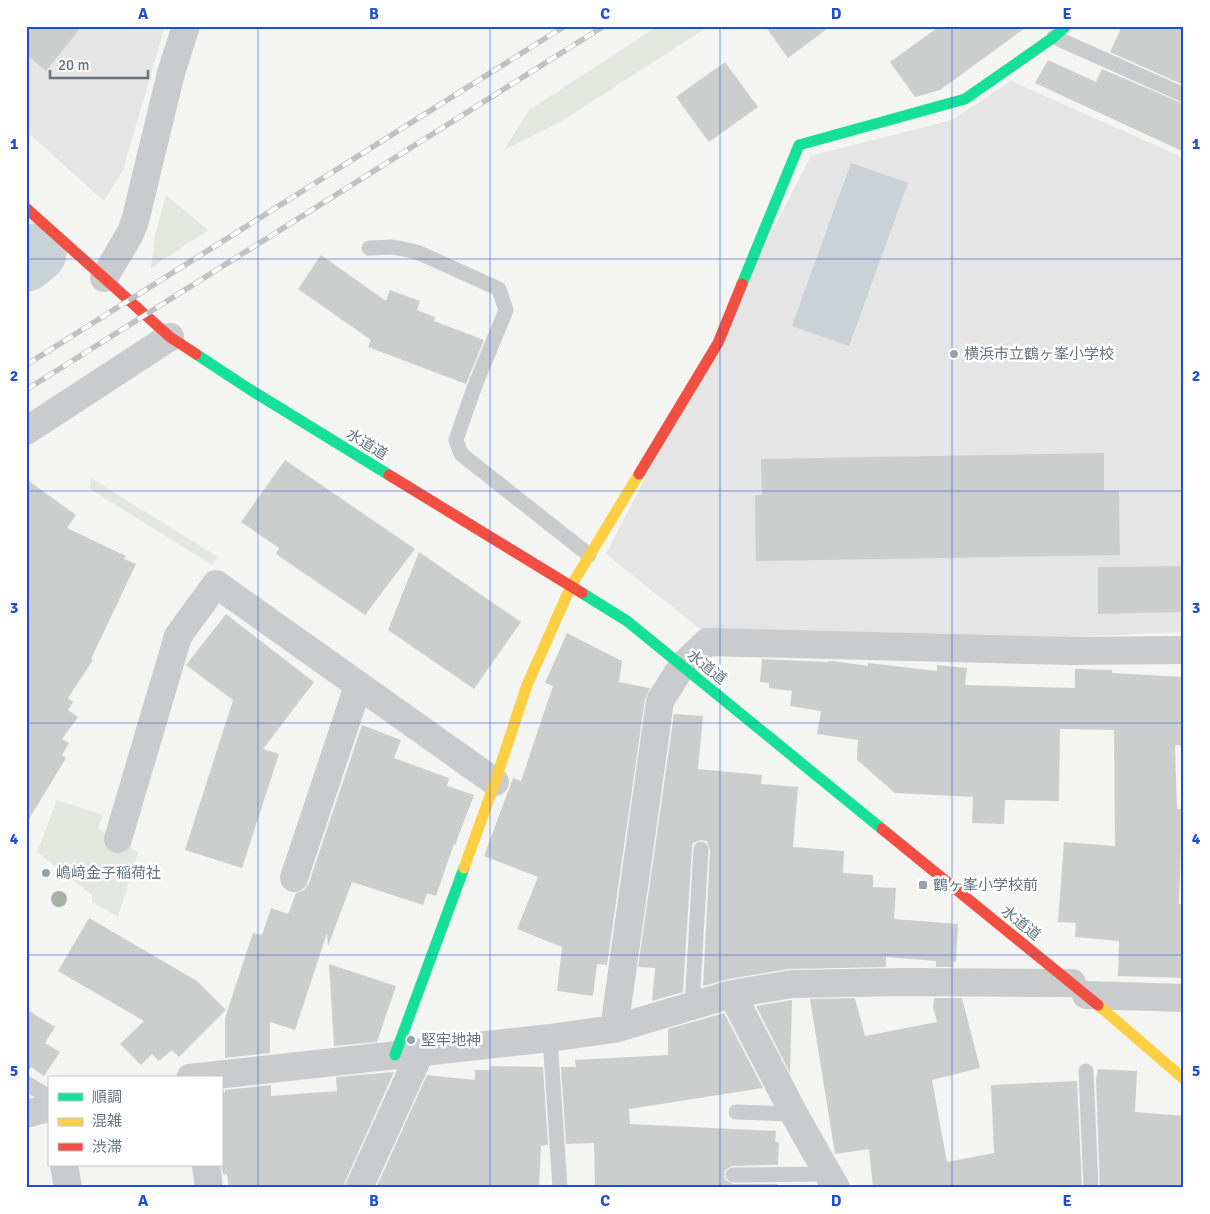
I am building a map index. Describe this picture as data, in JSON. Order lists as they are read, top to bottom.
{
  "streets": {
    "street": ["水道道"]
  },
  "places": {
    "other": ["横浜市立鶴ヶ峯小学校", "嶋﨑金子稲荷社", "堅牢地神"],
    "transit": ["鶴ヶ峯小学校前"]
  },
  "legend": ["順調", "混雑", "渋滞"],
  "scale_bar": "20 m",
  "grid": {
    "columns": [
      "A",
      "B",
      "C",
      "D",
      "E"
    ],
    "rows": [
      "1",
      "2",
      "3",
      "4",
      "5"
    ]
  }
}
